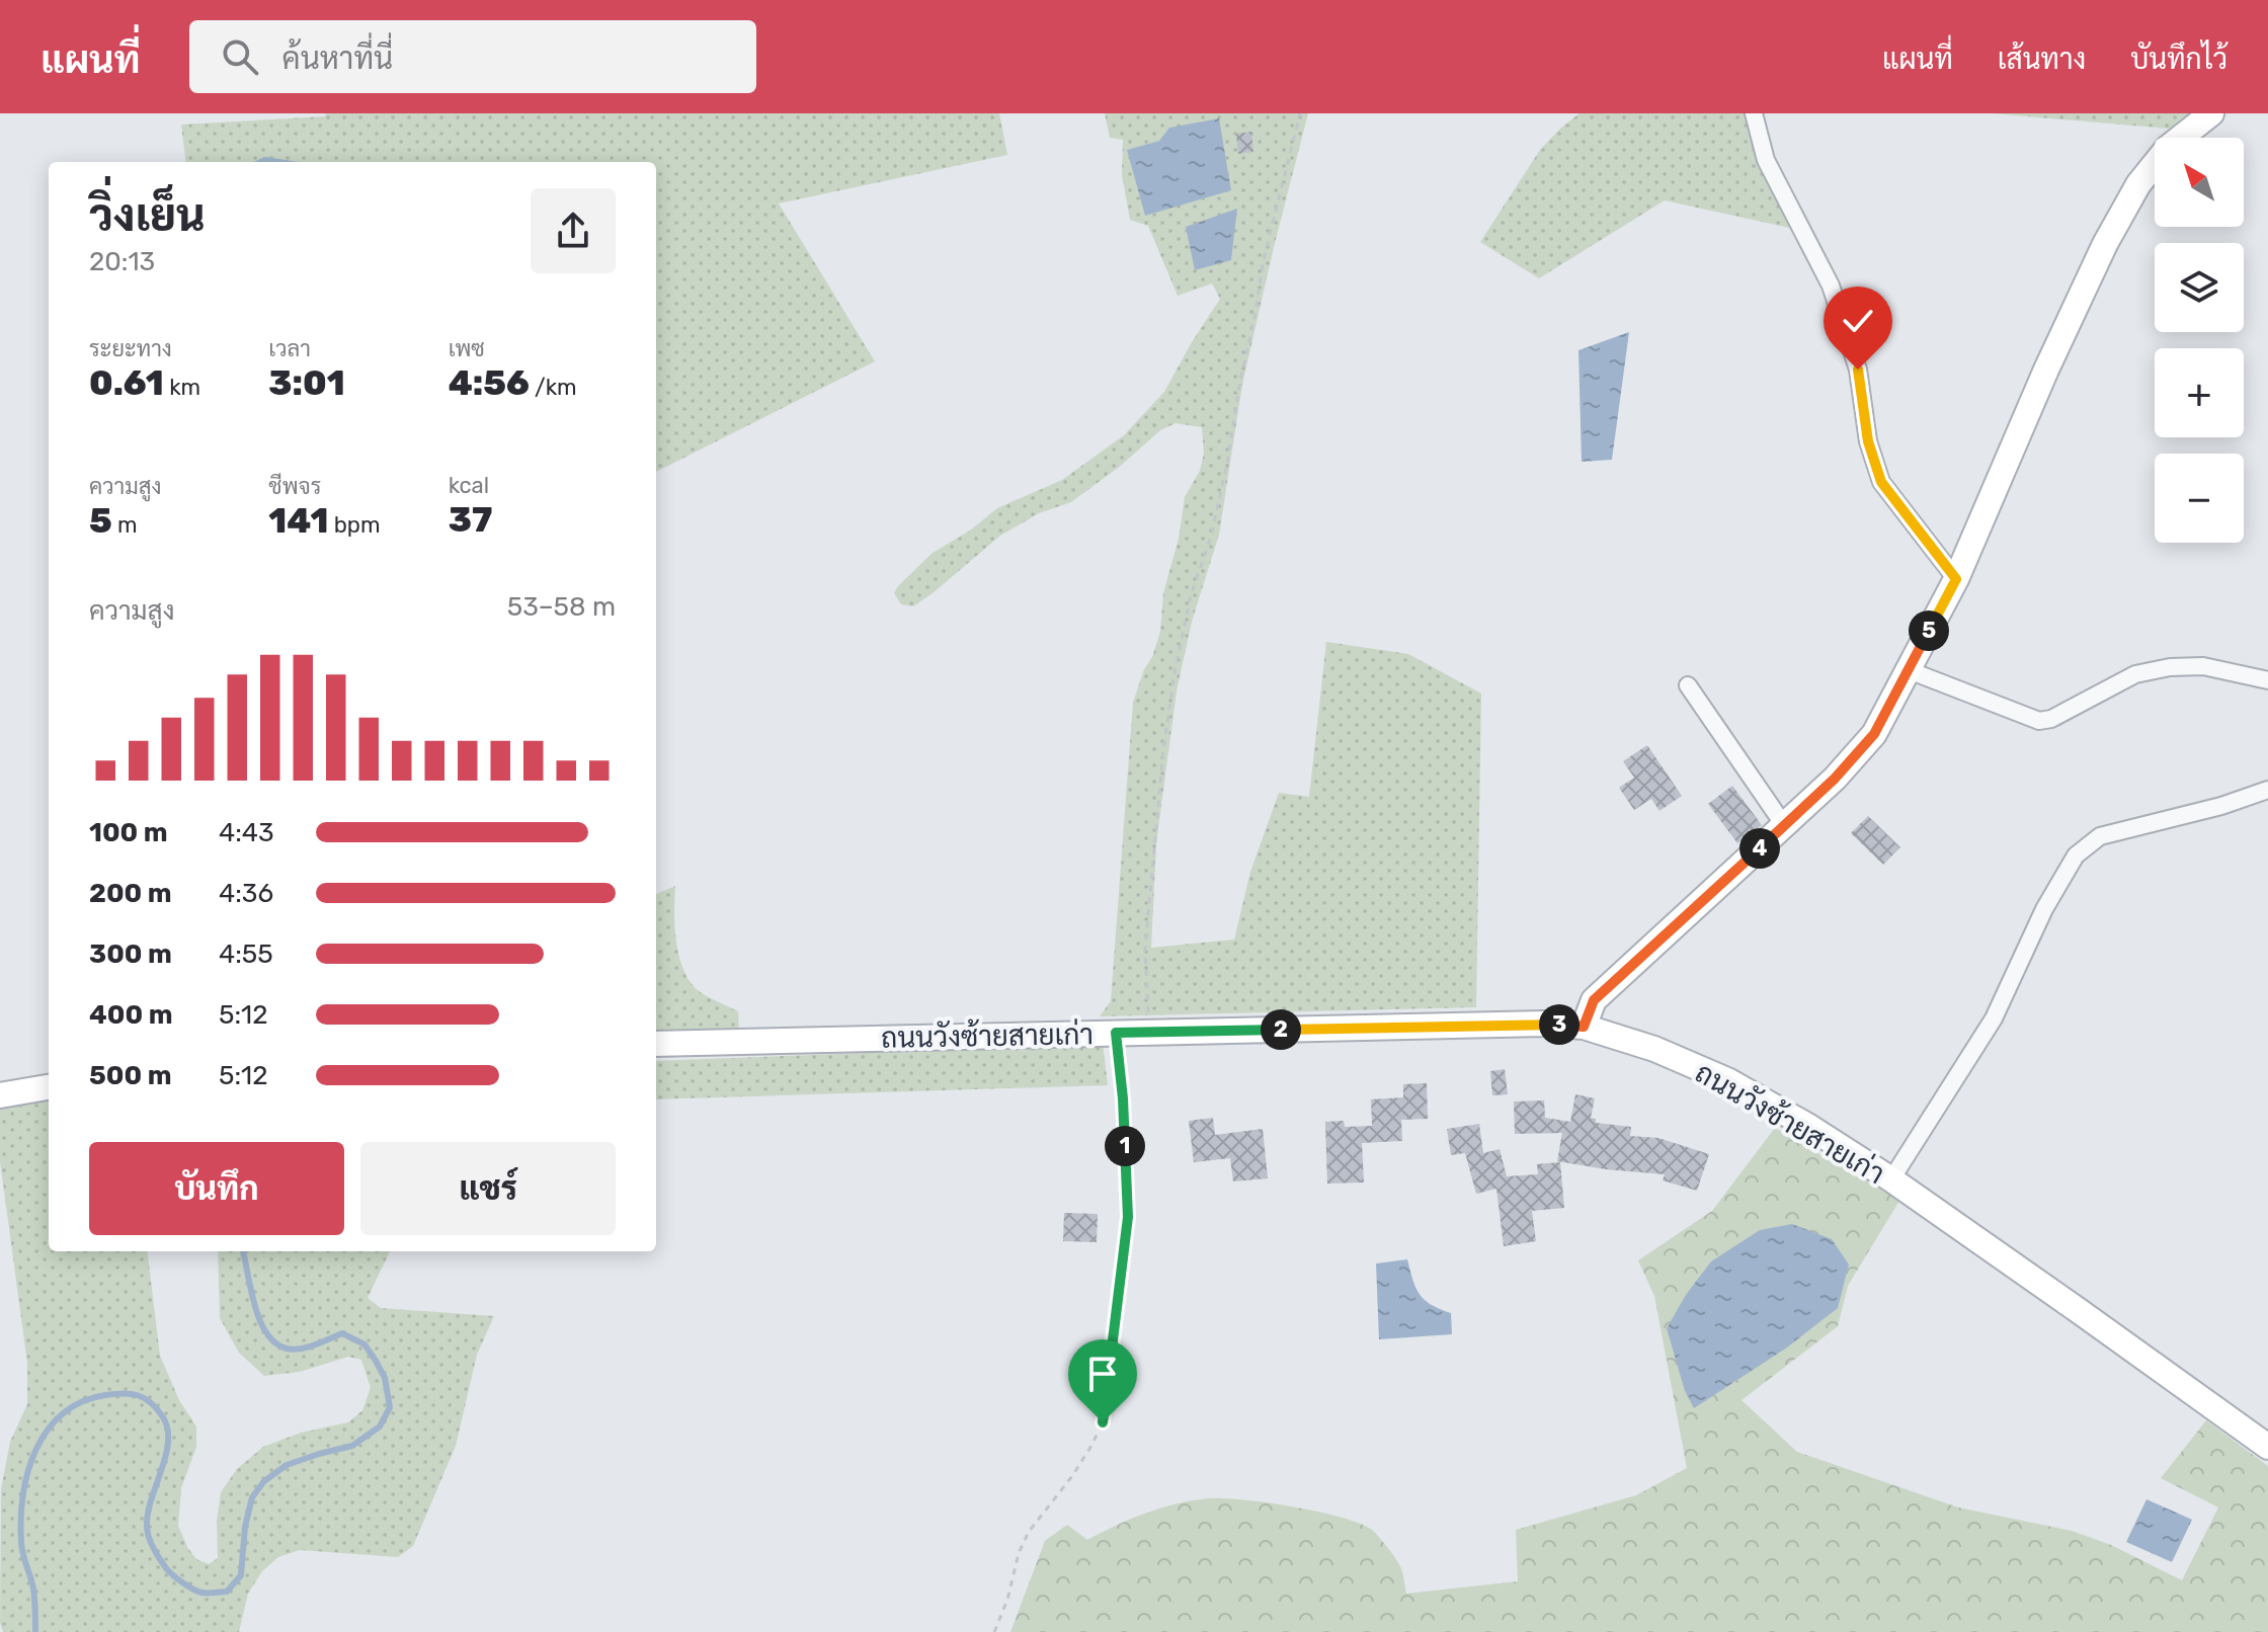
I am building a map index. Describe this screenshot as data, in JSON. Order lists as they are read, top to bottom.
{
  "streets": {
    "main road": ["ถนนวังซ้ายสายเก่า"]
  },
  "north": "top left",
  "page": {
    "header": "แผนที่",
    "search": "ค้นหาที่นี่",
    "nav": ["แผนที่", "เส้นทาง", "บันทึกไว้"],
    "map_buttons": ["+", "−"],
    "heading": ["วิ่งเย็น", "20:13"],
    "stats": [
      ["ระยะทาง", "0.61 km"],
      ["เวลา", "3:01"],
      ["เพซ", "4:56 /km"],
      ["ความสูง", "5 m"],
      ["ชีพจร", "141 bpm"],
      ["kcal", "37"]
    ],
    "chart": ["ความสูง", "53–58 m"],
    "pins": [
      "5",
      "4",
      "3",
      "2",
      "1"
    ],
    "list": [
      {
        "name": "100 m",
        "note": "4:43"
      },
      {
        "name": "200 m",
        "note": "4:36"
      },
      {
        "name": "300 m",
        "note": "4:55"
      },
      {
        "name": "400 m",
        "note": "5:12"
      },
      {
        "name": "500 m",
        "note": "5:12"
      }
    ],
    "buttons": ["บันทึก", "แชร์"]
  }
}
